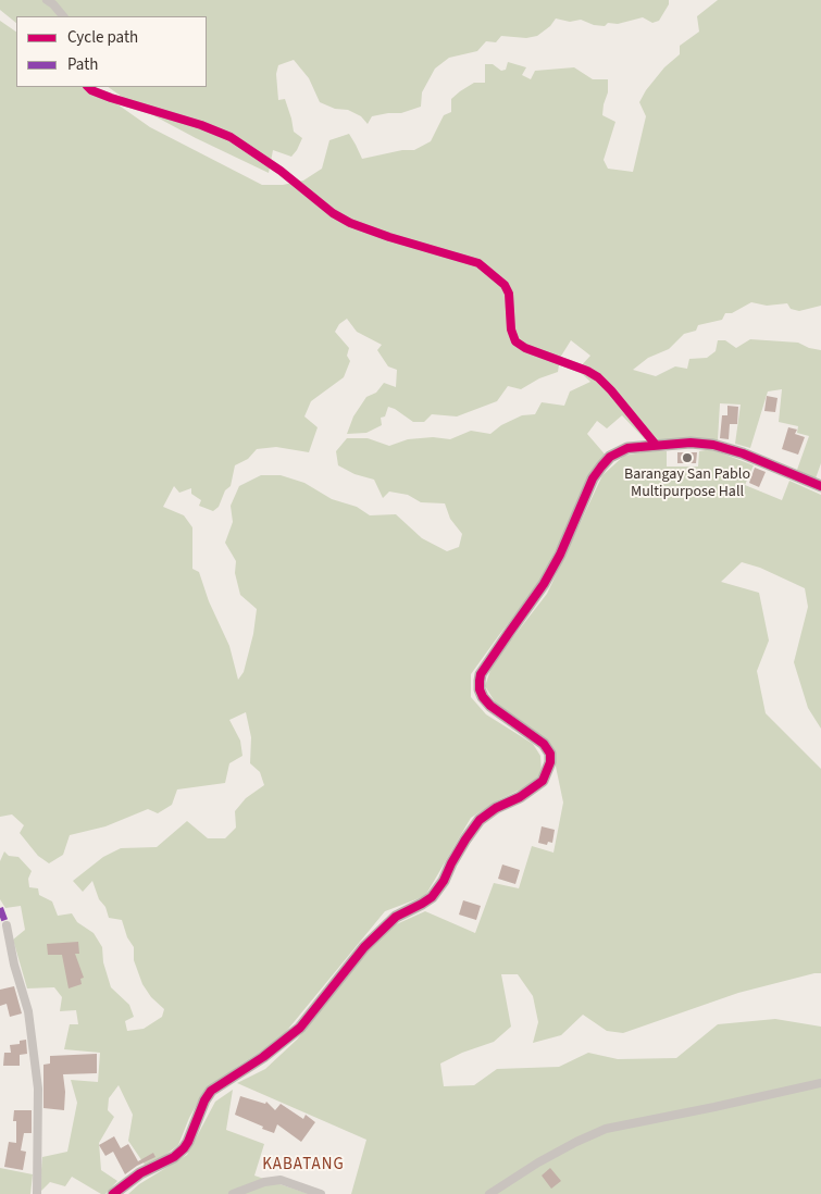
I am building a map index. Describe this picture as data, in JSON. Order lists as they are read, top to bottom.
{
  "districts": ["KABATANG"],
  "places": ["Barangay San Pablo Multipurpose Hall"],
  "legend": ["Cycle path", "Path"]
}
